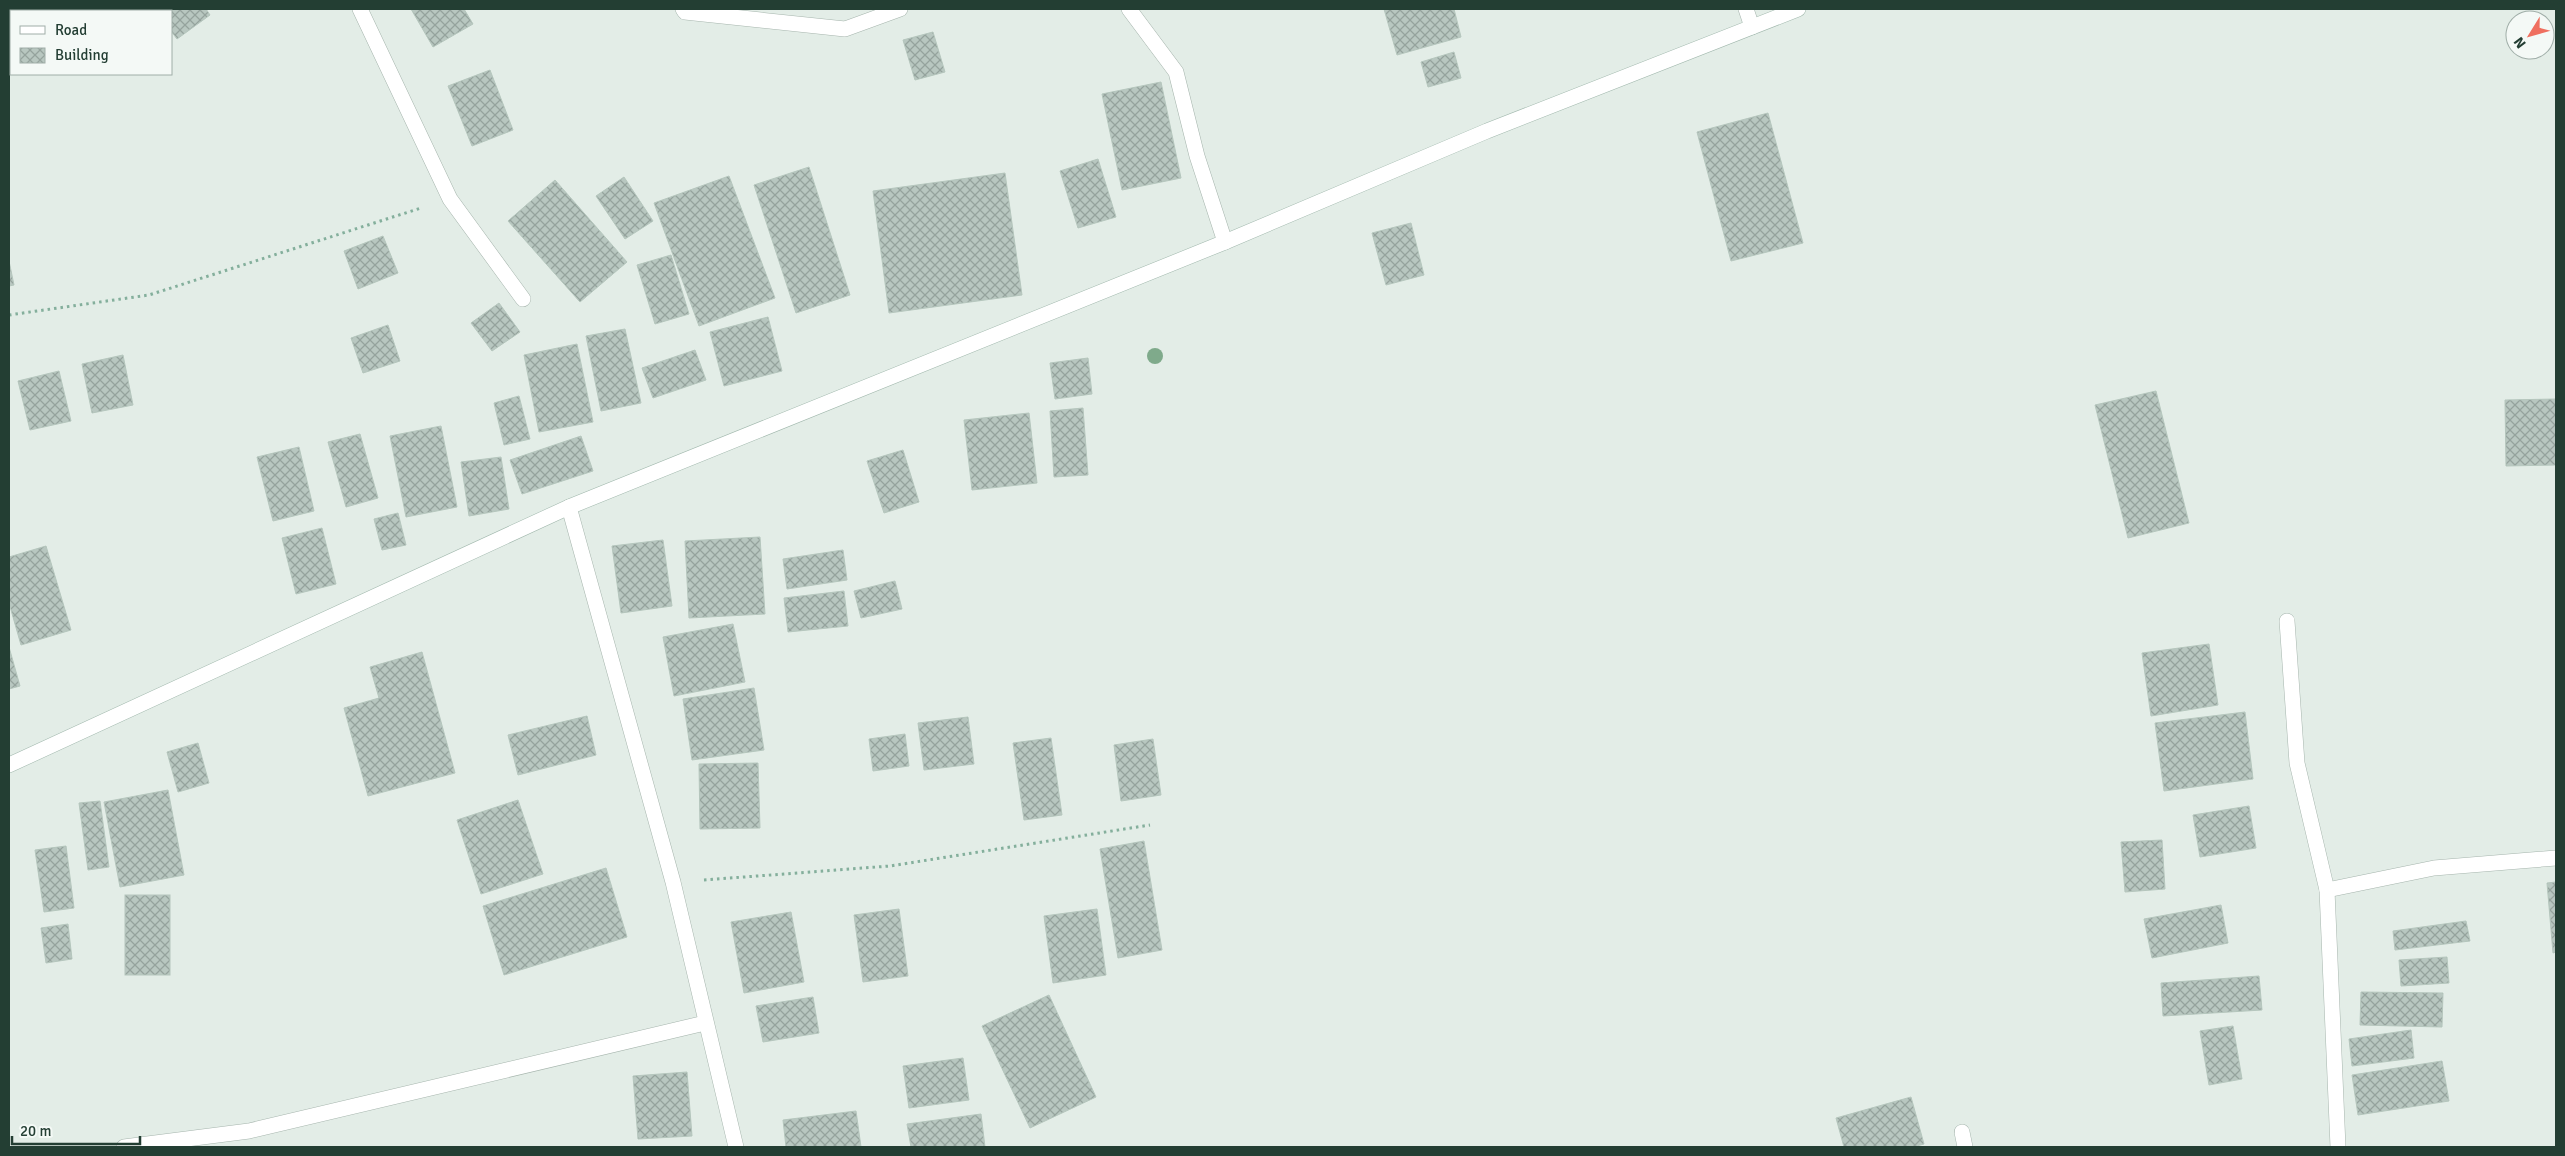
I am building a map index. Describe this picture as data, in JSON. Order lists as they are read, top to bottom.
{
  "legend": ["Road", "Building"],
  "scale_bar": "20 m",
  "north": "bottom left"
}
